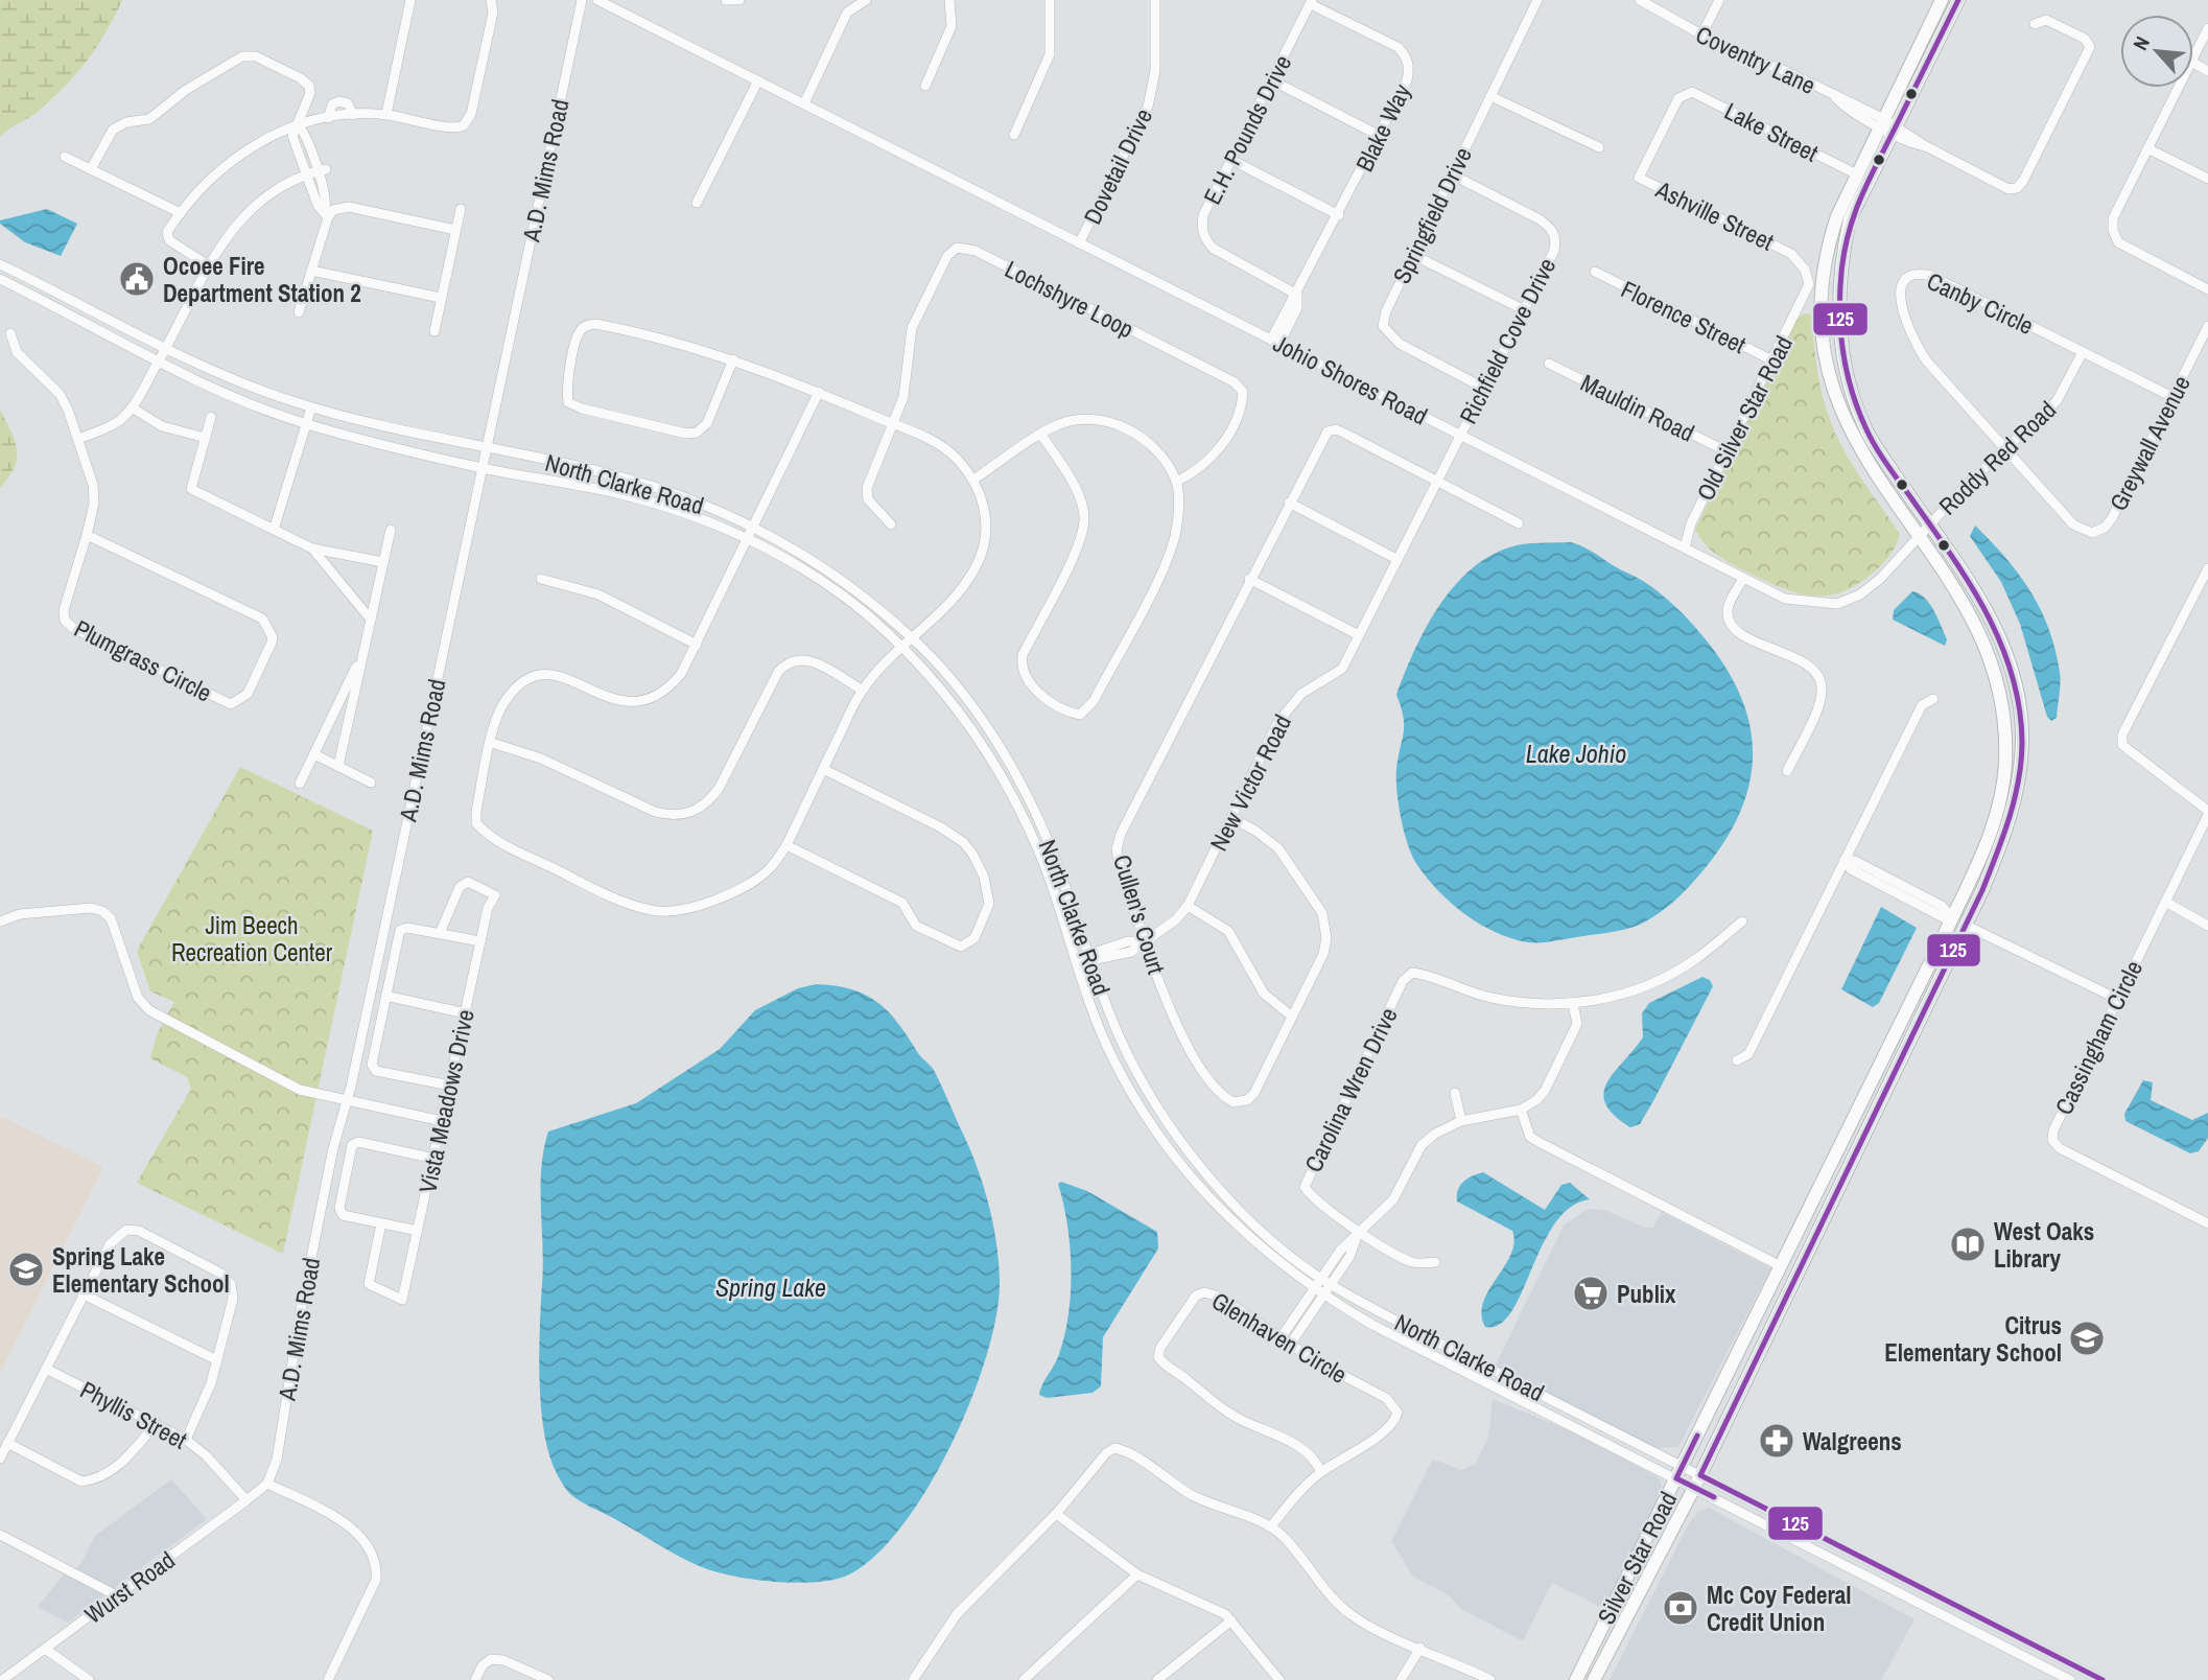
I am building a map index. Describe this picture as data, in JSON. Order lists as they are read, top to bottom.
{
  "streets": {
    "main road": ["Silver Star Road"],
    "street": [
      "Coventry Lane",
      "Blake Way",
      "E.H. Pounds Drive",
      "Lake Street",
      "Dovetail Drive",
      "A.D. Mims Road",
      "Springfield Drive",
      "Ashville Street",
      "Lochshyre Loop",
      "Canby Circle",
      "Florence Street",
      "Richfield Cove Drive",
      "Johio Shores Road",
      "Mauldin Road",
      "Old Silver Star Road",
      "Greywall Avenue",
      "Roddy Red Road",
      "North Clarke Road",
      "Plumgrass Circle",
      "New Victor Road",
      "Cullen's Court",
      "Cassingham Circle",
      "Carolina Wren Drive",
      "Vista Meadows Drive",
      "Glenhaven Circle",
      "Phyllis Street",
      "Wurst Road"
    ]
  },
  "crossings": [
    ["Coventry Lane", "Silver Star Road"],
    ["Blake Way", "E.H. Pounds Drive"],
    ["Blake Way", "Johio Shores Road"],
    ["Lake Street", "Ashville Street"],
    ["Lake Street", "Silver Star Road"],
    ["Dovetail Drive", "Johio Shores Road"],
    ["A.D. Mims Road", "North Clarke Road"],
    ["Springfield Drive", "Richfield Cove Drive"],
    ["Ashville Street", "Old Silver Star Road"],
    ["Canby Circle", "Greywall Avenue"],
    ["Canby Circle", "Roddy Red Road"],
    ["Florence Street", "Old Silver Star Road"],
    ["Richfield Cove Drive", "Johio Shores Road"],
    ["Richfield Cove Drive", "New Victor Road"],
    ["Johio Shores Road", "Old Silver Star Road"],
    ["Johio Shores Road", "Roddy Red Road"],
    ["Johio Shores Road", "New Victor Road"],
    ["Johio Shores Road", "Silver Star Road"],
    ["Mauldin Road", "Old Silver Star Road"],
    ["Roddy Red Road", "Silver Star Road"],
    ["North Clarke Road", "New Victor Road"],
    ["North Clarke Road", "Silver Star Road"],
    ["New Victor Road", "Cullen's Court"],
    ["Phyllis Street", "Wurst Road"]
  ],
  "water": ["Lake Johio", "Spring Lake"],
  "parks": ["Jim Beech Recreation Center"],
  "places": {
    "public building": ["Ocoee Fire Department Station 2"],
    "library": ["West Oaks Library"],
    "school or university": ["Spring Lake Elementary School", "Citrus Elementary School"],
    "supermarket": ["Publix"],
    "pharmacy": ["Walgreens"],
    "bank": ["Mc Coy Federal Credit Union"]
  },
  "lines": ["transit line 125"],
  "north": "top left"
}
